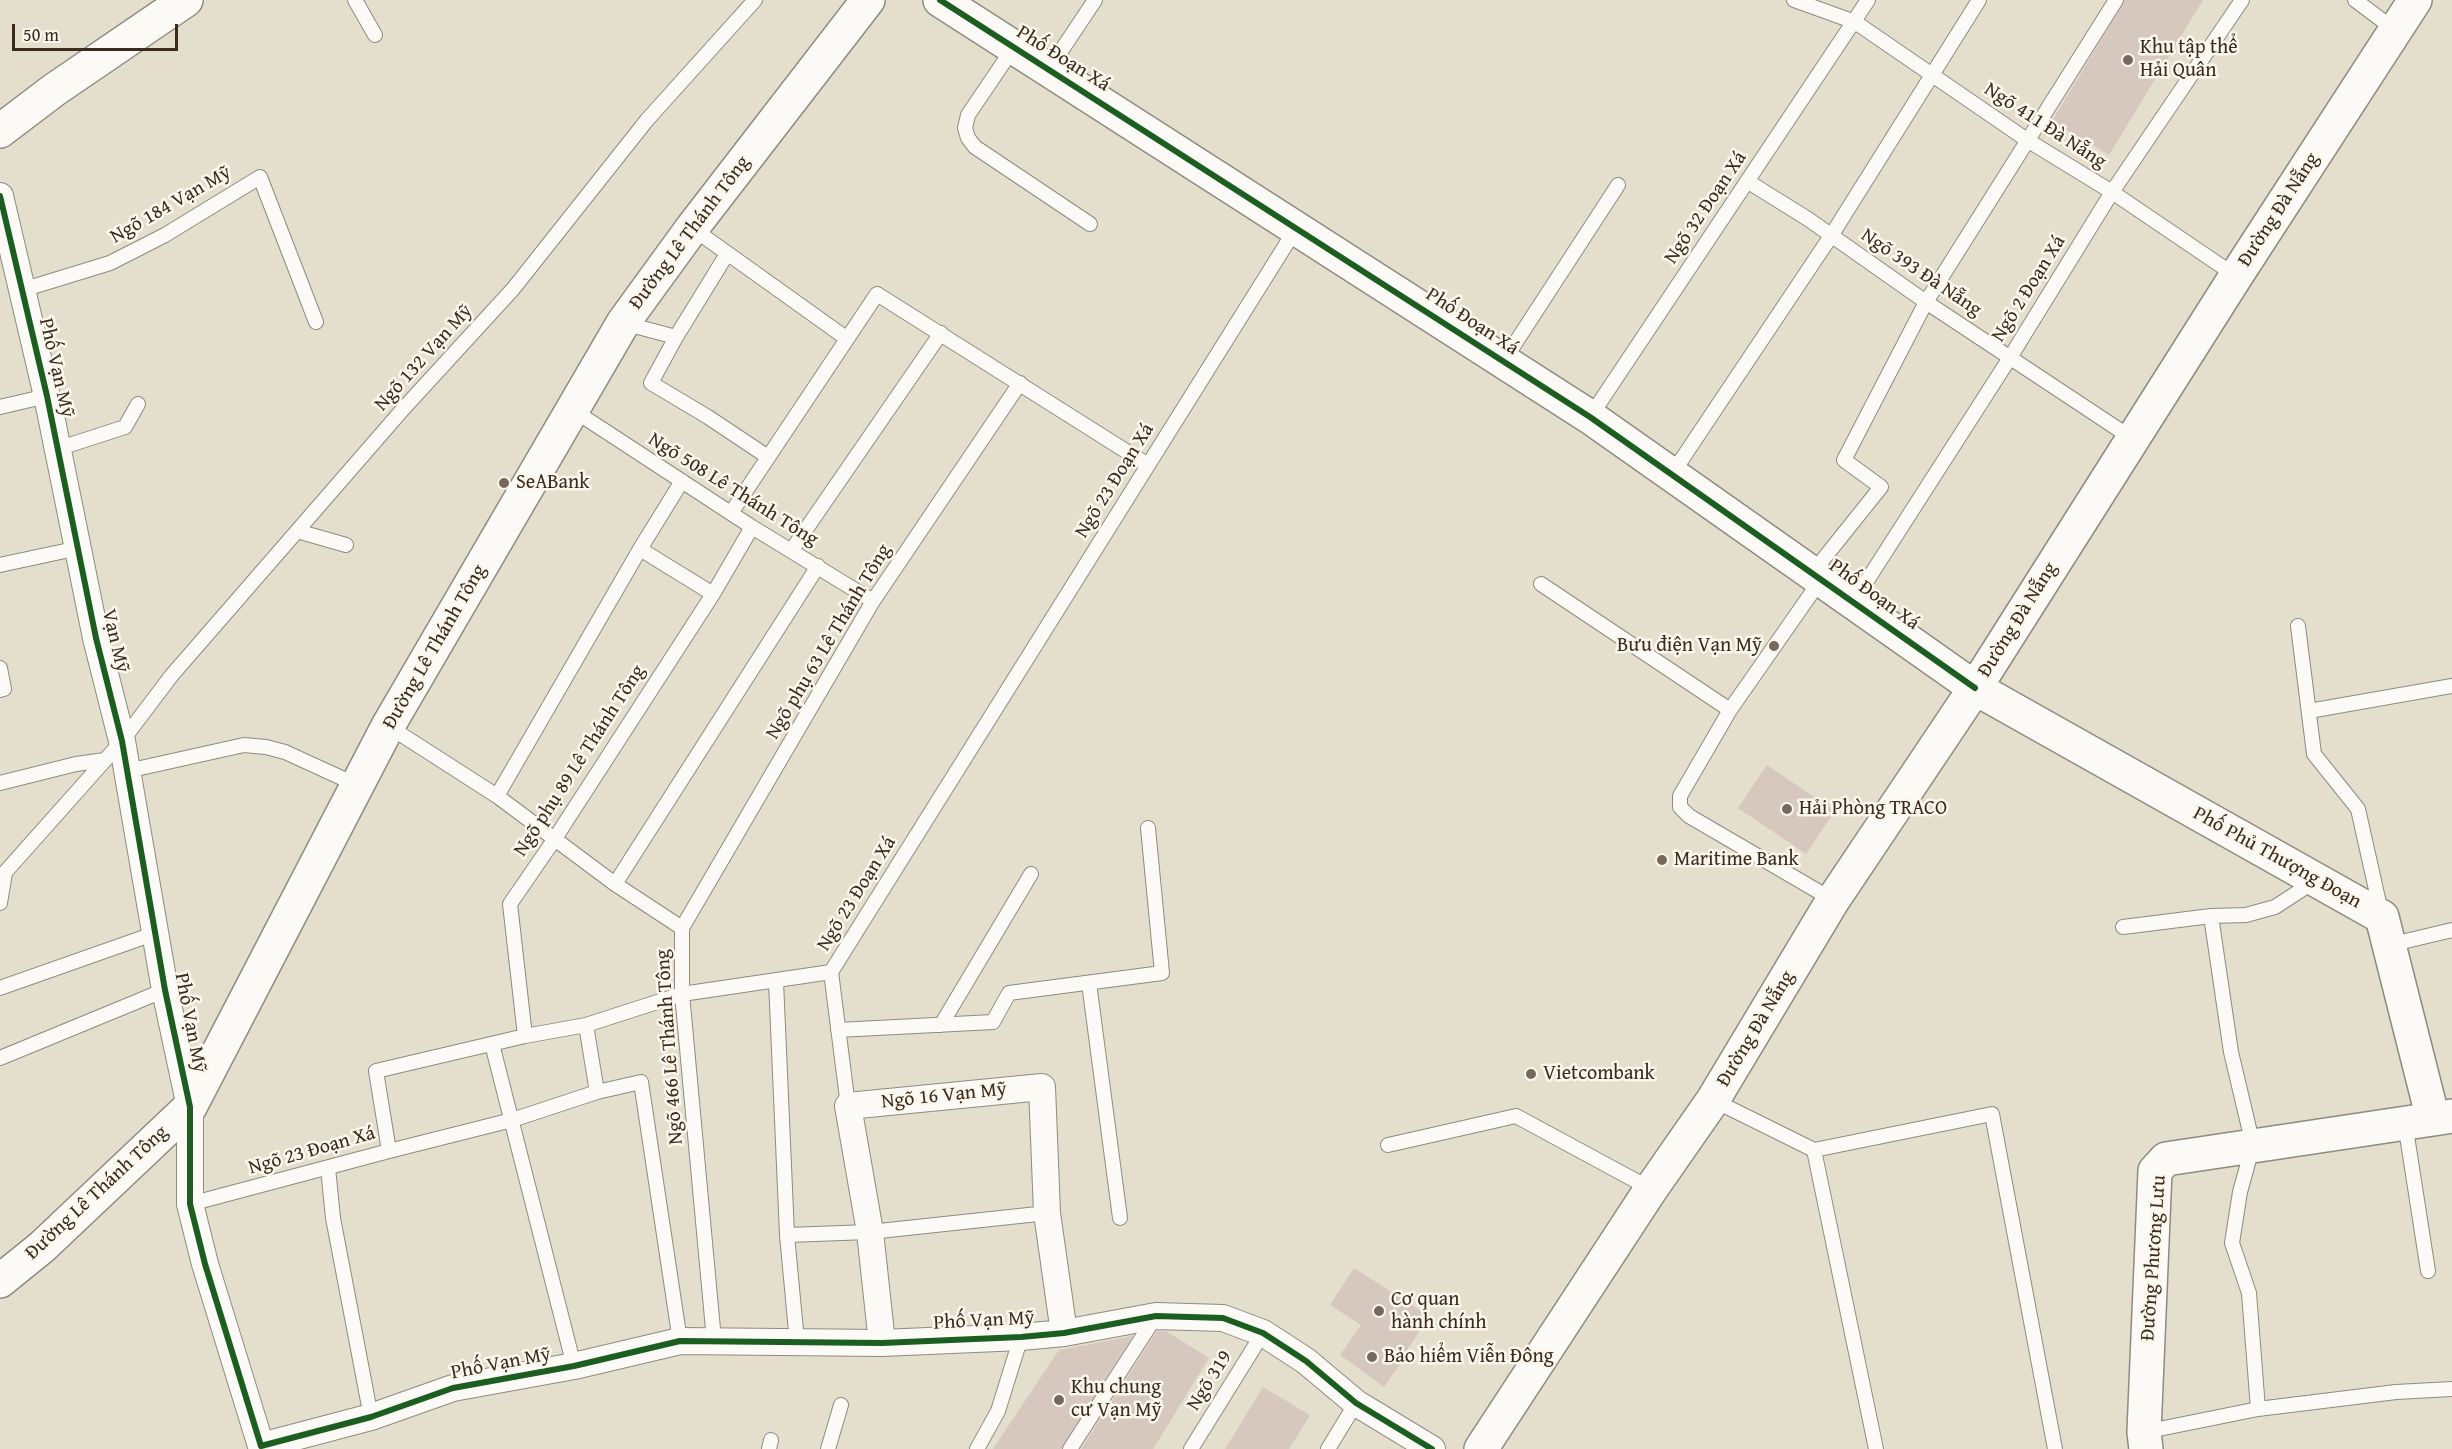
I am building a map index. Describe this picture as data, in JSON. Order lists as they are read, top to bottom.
{
  "streets": {
    "main road": [
      "Phố Đoạn Xá",
      "Đường Đà Nẵng",
      "Đường Lê Thánh Tông",
      "Phố Phủ Thượng Đoạn",
      "Đường Phương Lưu"
    ],
    "street": ["Phố Vạn Mỹ", "Vạn Mỹ", "Ngõ 16 Vạn Mỹ"],
    "lane": [
      "Ngõ 411 Đà Nẵng",
      "Ngõ 184 Vạn Mỹ",
      "Ngõ 32 Đoạn Xá",
      "Ngõ 393 Đà Nẵng",
      "Ngõ 2 Đoạn Xá",
      "Ngõ 132 Vạn Mỹ",
      "Ngõ 23 Đoạn Xá",
      "Ngõ 508 Lê Thánh Tông",
      "Ngõ phụ 63 Lê Thánh Tông",
      "Ngõ phụ 89 Lê Thánh Tông",
      "Ngõ 466 Lê Thánh Tông",
      "Ngõ 319"
    ]
  },
  "crossings": [
    ["Phố Đoạn Xá", "Ngõ 32 Đoạn Xá"],
    ["Phố Đoạn Xá", "Đường Đà Nẵng"],
    ["Phố Đoạn Xá", "Ngõ 2 Đoạn Xá"],
    ["Phố Đoạn Xá", "Ngõ 23 Đoạn Xá"],
    ["Phố Đoạn Xá", "Phố Phủ Thượng Đoạn"],
    ["Ngõ 411 Đà Nẵng", "Ngõ 32 Đoạn Xá"],
    ["Ngõ 411 Đà Nẵng", "Đường Đà Nẵng"],
    ["Ngõ 411 Đà Nẵng", "Ngõ 2 Đoạn Xá"],
    ["Ngõ 184 Vạn Mỹ", "Phố Vạn Mỹ"],
    ["Ngõ 32 Đoạn Xá", "Ngõ 393 Đà Nẵng"],
    ["Đường Đà Nẵng", "Ngõ 393 Đà Nẵng"],
    ["Đường Đà Nẵng", "Phố Phủ Thượng Đoạn"],
    ["Đường Lê Thánh Tông", "Phố Vạn Mỹ"],
    ["Đường Lê Thánh Tông", "Ngõ 508 Lê Thánh Tông"],
    ["Đường Lê Thánh Tông", "Ngõ 466 Lê Thánh Tông"],
    ["Ngõ 393 Đà Nẵng", "Ngõ 2 Đoạn Xá"],
    ["Ngõ 132 Vạn Mỹ", "Phố Vạn Mỹ"],
    ["Ngõ 132 Vạn Mỹ", "Vạn Mỹ"],
    ["Phố Vạn Mỹ", "Ngõ 23 Đoạn Xá"],
    ["Phố Vạn Mỹ", "Vạn Mỹ"],
    ["Phố Vạn Mỹ", "Ngõ 466 Lê Thánh Tông"],
    ["Phố Vạn Mỹ", "Ngõ 16 Vạn Mỹ"],
    ["Phố Vạn Mỹ", "Ngõ 319"],
    ["Ngõ 23 Đoạn Xá", "Ngõ phụ 89 Lê Thánh Tông"],
    ["Ngõ 23 Đoạn Xá", "Ngõ 466 Lê Thánh Tông"],
    ["Ngõ 508 Lê Thánh Tông", "Ngõ phụ 63 Lê Thánh Tông"],
    ["Ngõ 508 Lê Thánh Tông", "Ngõ phụ 89 Lê Thánh Tông"],
    ["Ngõ phụ 63 Lê Thánh Tông", "Ngõ 466 Lê Thánh Tông"],
    ["Ngõ phụ 89 Lê Thánh Tông", "Ngõ 466 Lê Thánh Tông"]
  ],
  "places": [
    "Khu tập thể Hải Quân",
    "SeABank",
    "Bưu điện Vạn Mỹ",
    "Hải Phòng TRACO",
    "Maritime Bank",
    "Vietcombank",
    "Cơ quan hành chính",
    "Bảo hiểm Viễn Đông",
    "Khu chung cư Vạn Mỹ"
  ],
  "scale_bar": "50 m"
}
